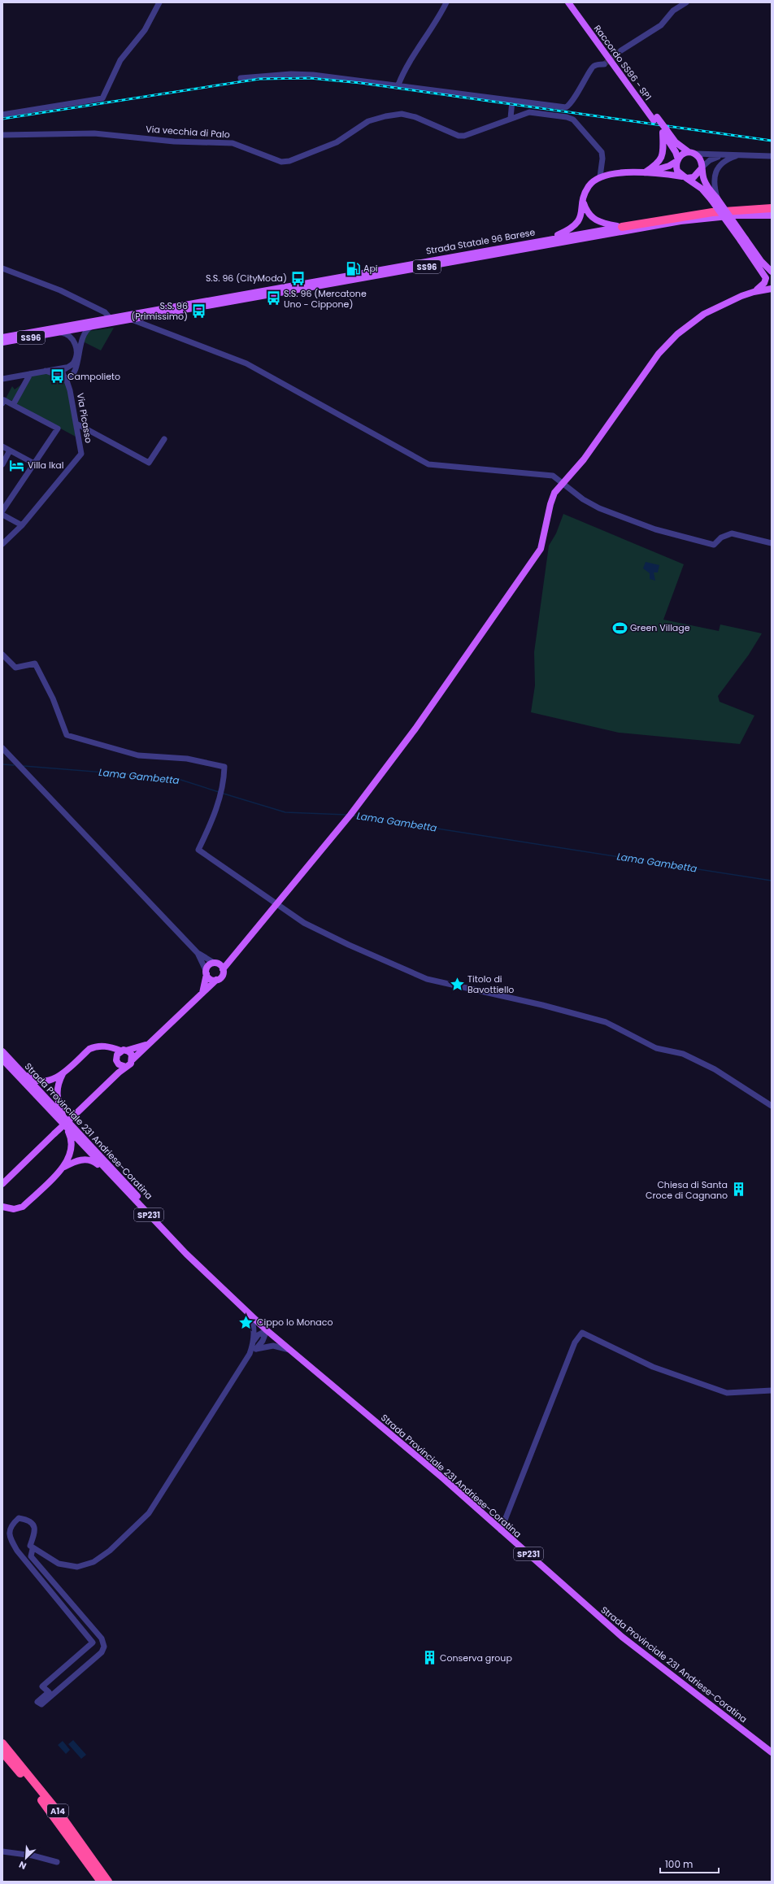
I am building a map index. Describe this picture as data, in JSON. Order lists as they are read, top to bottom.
{
  "streets": {
    "highway": ["Strada Statale 96 Barese", "A14"],
    "main road": [
      "Raccordo SS96 - SP1",
      "SS96",
      "Strada Provinciale 231 Andriese-Coratina",
      "SP231"
    ],
    "street": ["Via vecchia di Palo", "Via Picasso"]
  },
  "water": ["Lama Gambetta"],
  "places": {
    "fuel station": ["Api"],
    "bus stop": [
      "S.S. 96 (CityModa)",
      "S.S. 96 (Mercatone Uno - Cippone)",
      "S.S. 96 (Primissimo)",
      "Campolieto"
    ],
    "hotel": ["Villa Ikal"],
    "sports": ["Green Village"],
    "place": ["Titolo di Bavottiello", "Cippo lo Monaco"],
    "building": ["Chiesa di Santa Croce di Cagnano", "Conserva group"]
  },
  "scale_bar": "100 m",
  "north": "bottom left"
}
